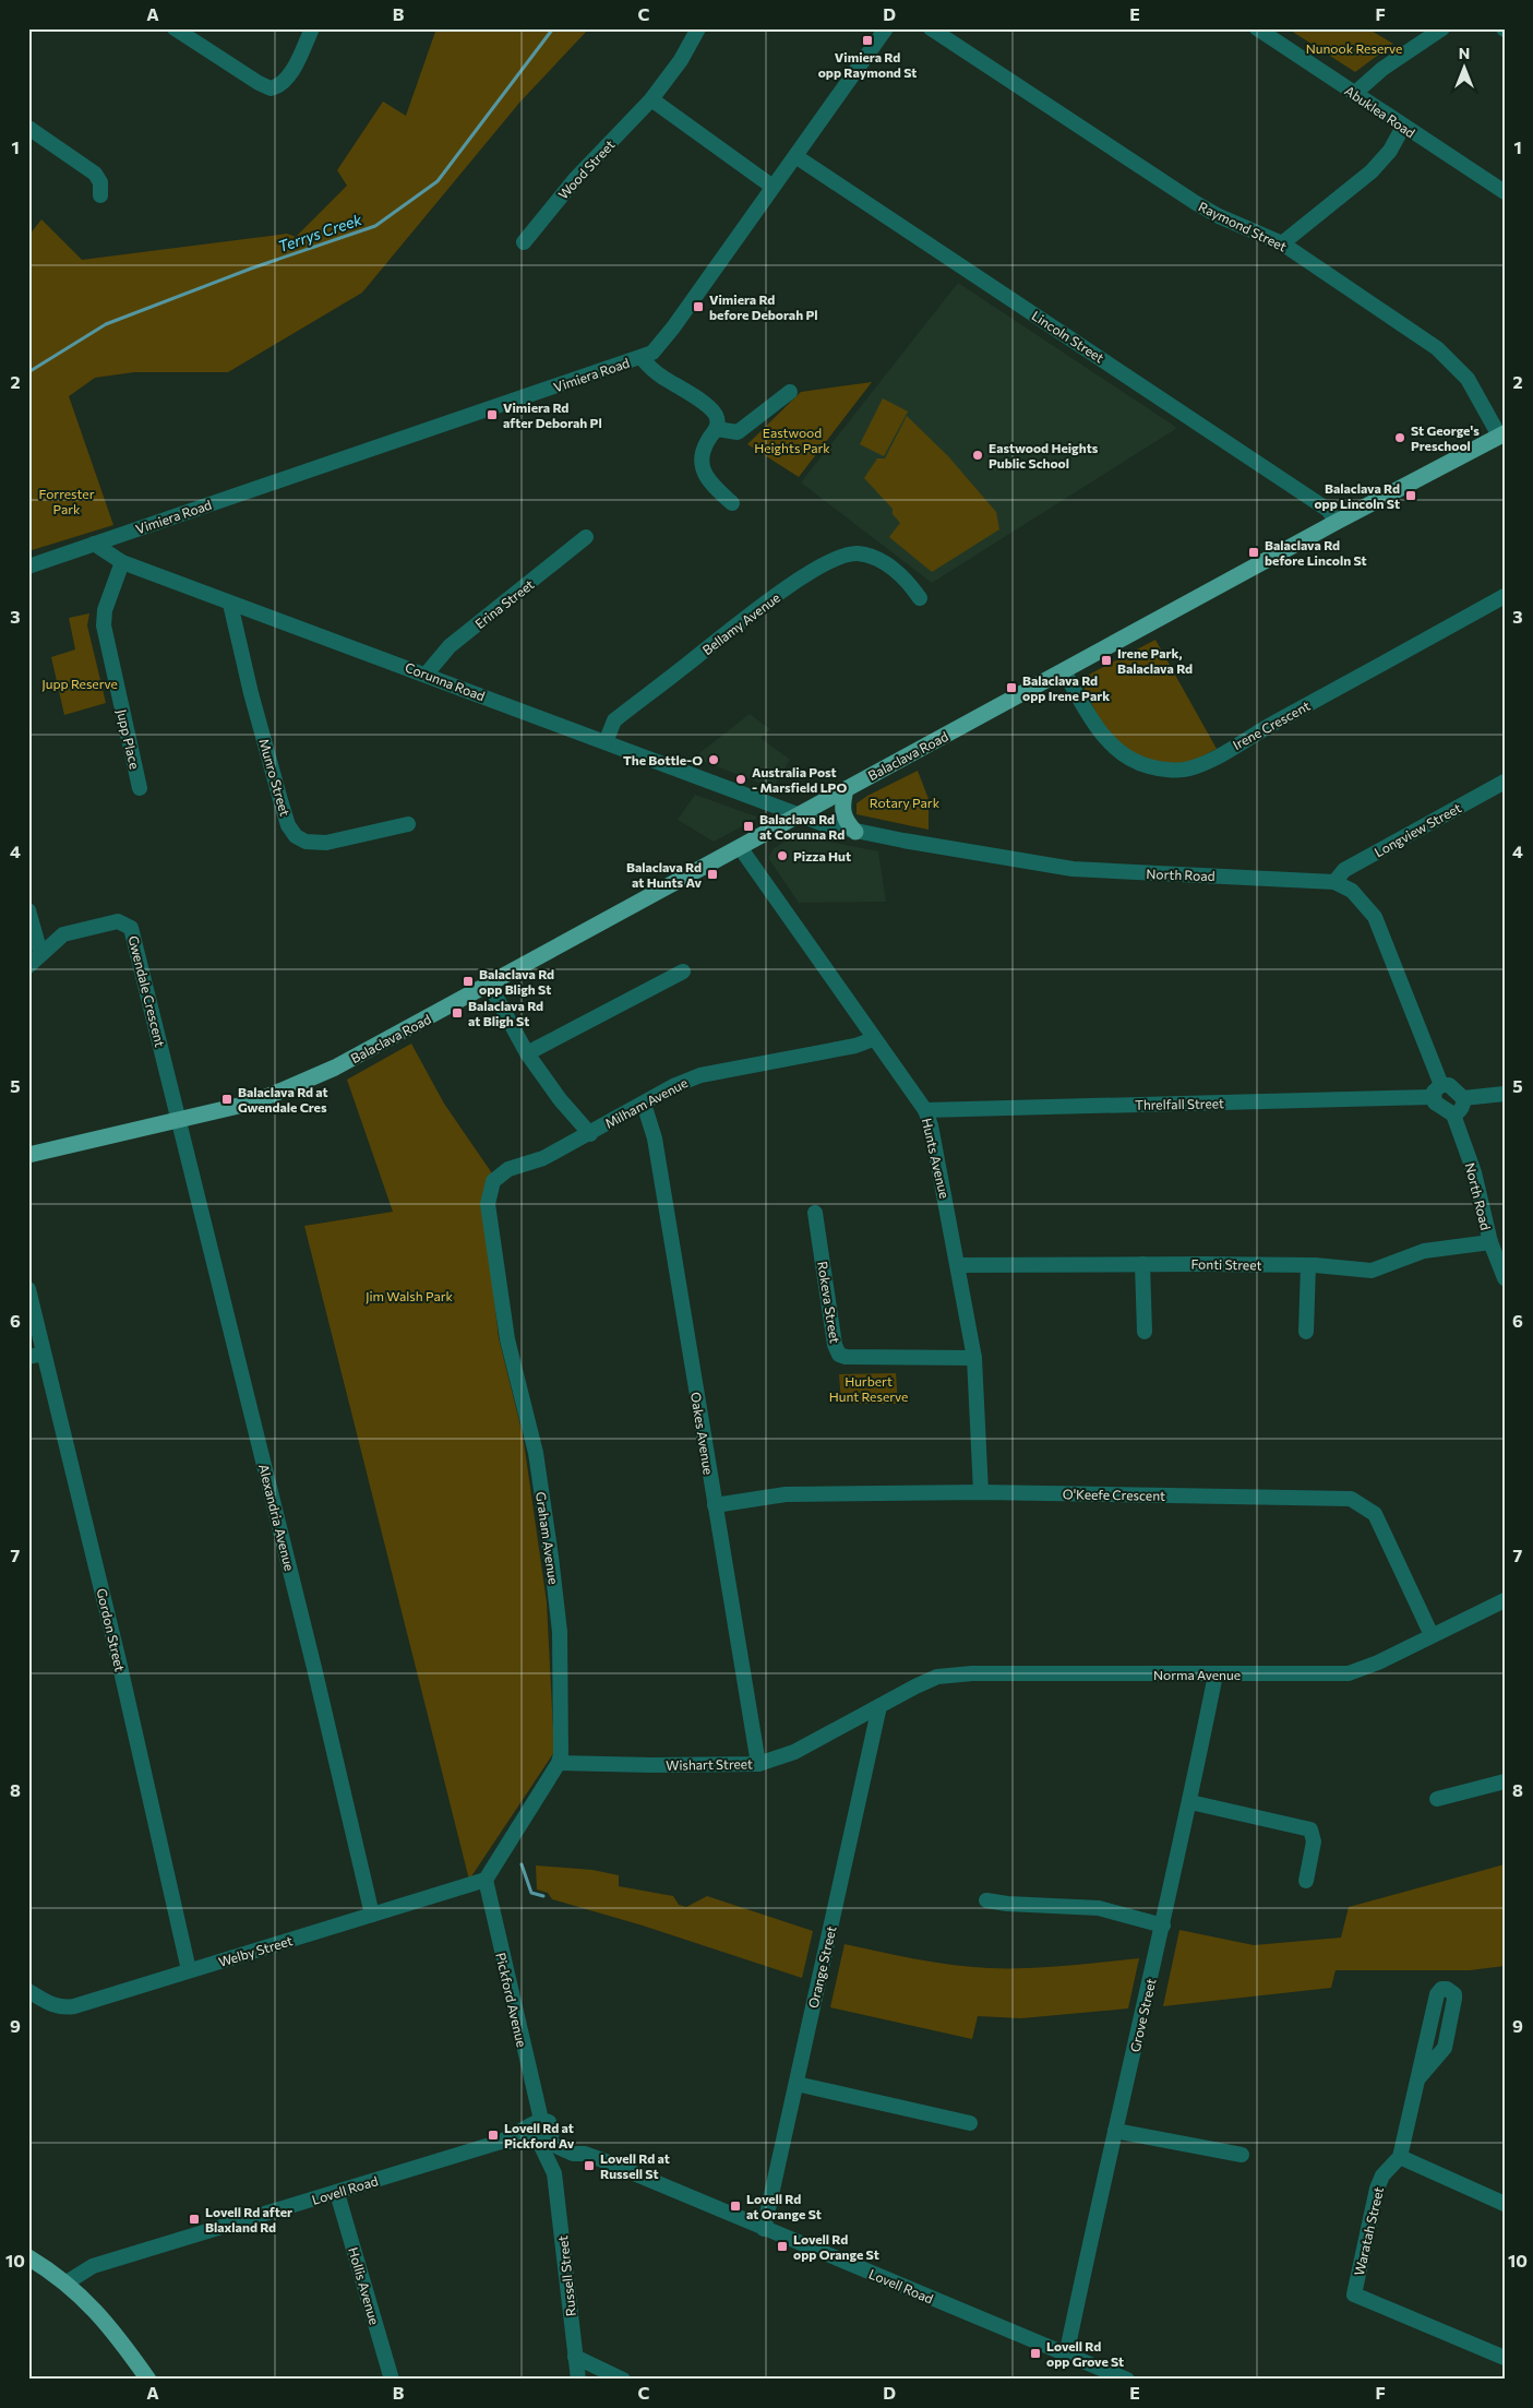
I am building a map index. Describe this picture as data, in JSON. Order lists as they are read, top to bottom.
{
  "streets": {
    "main road": ["Balaclava Road"],
    "street": [
      "Abuklea Road",
      "Wood Street",
      "Raymond Street",
      "Lincoln Street",
      "Vimiera Road",
      "Erina Street",
      "Bellamy Avenue",
      "Corunna Road",
      "Irene Crescent",
      "Jupp Place",
      "Munro Street",
      "Longview Street",
      "North Road",
      "Gwendale Crescent",
      "Milham Avenue",
      "Threlfall Street",
      "Hunts Avenue",
      "Fonti Street",
      "Rokeva Street",
      "Oakes Avenue",
      "O'Keefe Crescent",
      "Alexandria Avenue",
      "Graham Avenue",
      "Gordon Street",
      "Norma Avenue",
      "Wishart Street",
      "Welby Street",
      "Orange Street",
      "Pickford Avenue",
      "Grove Street",
      "Lovell Road",
      "Waratah Street",
      "Russell Street",
      "Hollis Avenue"
    ]
  },
  "crossings": [
    ["Raymond Street", "Balaclava Road"],
    ["Lincoln Street", "Vimiera Road"],
    ["Lincoln Street", "Balaclava Road"],
    ["Vimiera Road", "Corunna Road"],
    ["Erina Street", "Corunna Road"],
    ["Bellamy Avenue", "Corunna Road"],
    ["Corunna Road", "Jupp Place"],
    ["Corunna Road", "Balaclava Road"],
    ["Corunna Road", "Munro Street"],
    ["Corunna Road", "North Road"],
    ["Irene Crescent", "Balaclava Road"],
    ["Balaclava Road", "North Road"],
    ["Balaclava Road", "Gwendale Crescent"],
    ["Balaclava Road", "Hunts Avenue"],
    ["Balaclava Road", "Alexandria Avenue"],
    ["Longview Street", "North Road"],
    ["North Road", "Threlfall Street"],
    ["North Road", "Fonti Street"],
    ["Gwendale Crescent", "Alexandria Avenue"],
    ["Milham Avenue", "Hunts Avenue"],
    ["Milham Avenue", "Oakes Avenue"],
    ["Milham Avenue", "Graham Avenue"],
    ["Threlfall Street", "Hunts Avenue"],
    ["Hunts Avenue", "Fonti Street"],
    ["Hunts Avenue", "Rokeva Street"],
    ["Hunts Avenue", "O'Keefe Crescent"],
    ["Oakes Avenue", "O'Keefe Crescent"],
    ["Oakes Avenue", "Wishart Street"],
    ["O'Keefe Crescent", "Norma Avenue"],
    ["Alexandria Avenue", "Welby Street"],
    ["Graham Avenue", "Wishart Street"],
    ["Gordon Street", "Welby Street"],
    ["Norma Avenue", "Wishart Street"],
    ["Norma Avenue", "Orange Street"],
    ["Norma Avenue", "Grove Street"],
    ["Wishart Street", "Orange Street"],
    ["Welby Street", "Pickford Avenue"],
    ["Orange Street", "Lovell Road"],
    ["Pickford Avenue", "Lovell Road"],
    ["Pickford Avenue", "Russell Street"],
    ["Grove Street", "Lovell Road"],
    ["Lovell Road", "Russell Street"],
    ["Lovell Road", "Hollis Avenue"]
  ],
  "water": ["Terrys Creek"],
  "parks": [
    "Nunook Reserve",
    "Eastwood Heights Park",
    "Forrester Park",
    "Jupp Reserve",
    "Rotary Park",
    "Jim Walsh Park",
    "Hurbert Hunt Reserve"
  ],
  "places": {
    "transit": [
      "Vimiera Rd opp Raymond St",
      "Vimiera Rd before Deborah Pl",
      "Vimiera Rd after Deborah Pl",
      "Balaclava Rd opp Lincoln St",
      "Balaclava Rd before Lincoln St",
      "Irene Park, Balaclava Rd",
      "Balaclava Rd opp Irene Park",
      "Balaclava Rd at Corunna Rd",
      "Balaclava Rd at Hunts Av",
      "Balaclava Rd opp Bligh St",
      "Balaclava Rd at Bligh St",
      "Balaclava Rd at Gwendale Cres",
      "Lovell Rd at Pickford Av",
      "Lovell Rd at Russell St",
      "Lovell Rd at Orange St",
      "Lovell Rd after Blaxland Rd",
      "Lovell Rd opp Orange St",
      "Lovell Rd opp Grove St"
    ],
    "other": [
      "St George's Preschool",
      "Eastwood Heights Public School",
      "The Bottle-O",
      "Australia Post - Marsfield LPO",
      "Pizza Hut"
    ]
  },
  "north": "top",
  "grid": {
    "columns": [
      "A",
      "B",
      "C",
      "D",
      "E",
      "F"
    ],
    "rows": [
      "1",
      "2",
      "3",
      "4",
      "5",
      "6",
      "7",
      "8",
      "9",
      "10"
    ]
  }
}
